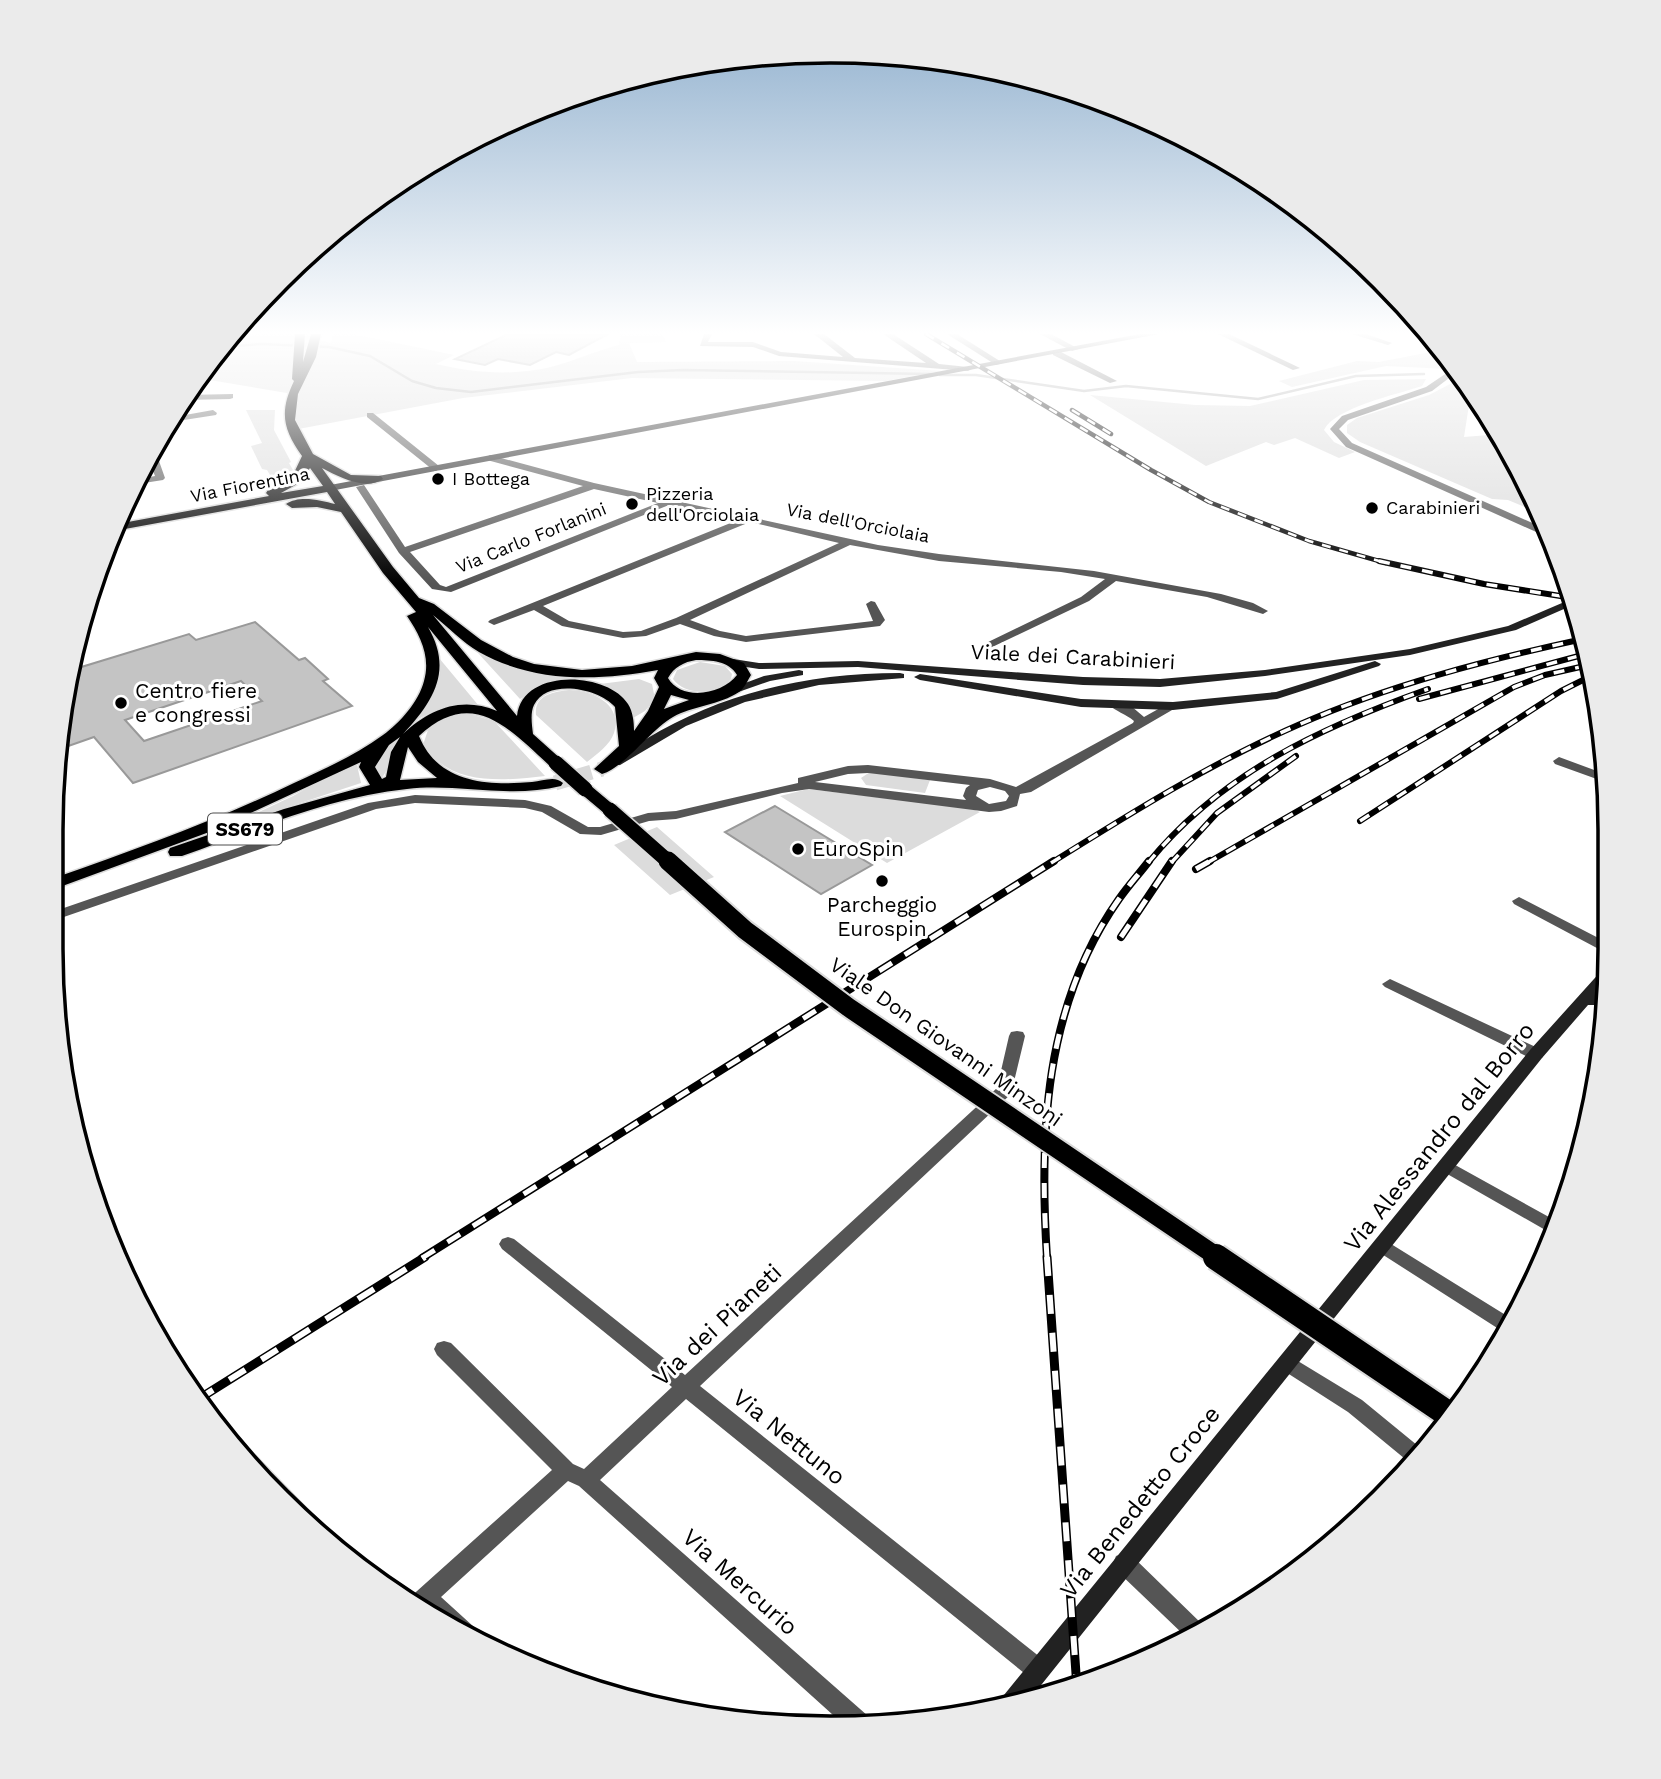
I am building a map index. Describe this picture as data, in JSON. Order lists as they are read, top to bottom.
{
  "streets": {
    "main road": [
      "Via Fiorentina",
      "Viale dei Carabinieri",
      "SS679",
      "Viale Don Giovanni Minzoni",
      "Via Alessandro dal Borro",
      "Via Benedetto Croce"
    ],
    "street": [
      "Via dell'Orciolaia",
      "Via Carlo Forlanini",
      "Via dei Pianeti",
      "Via Nettuno",
      "Via Mercurio"
    ]
  },
  "crossings": [
    ["Via Fiorentina", "Via dell'Orciolaia"],
    ["Via Fiorentina", "Viale Don Giovanni Minzoni"],
    ["Via dell'Orciolaia", "Via Carlo Forlanini"],
    ["Via Alessandro dal Borro", "Via Benedetto Croce"],
    ["Via dei Pianeti", "Via Nettuno"],
    ["Via dei Pianeti", "Via Mercurio"],
    ["Via Nettuno", "Via Benedetto Croce"]
  ],
  "places": [
    "I Bottega",
    "Pizzeria dell'Orciolaia",
    "Carabinieri",
    "Centro fiere e congressi",
    "EuroSpin",
    "Parcheggio Eurospin"
  ]
}
